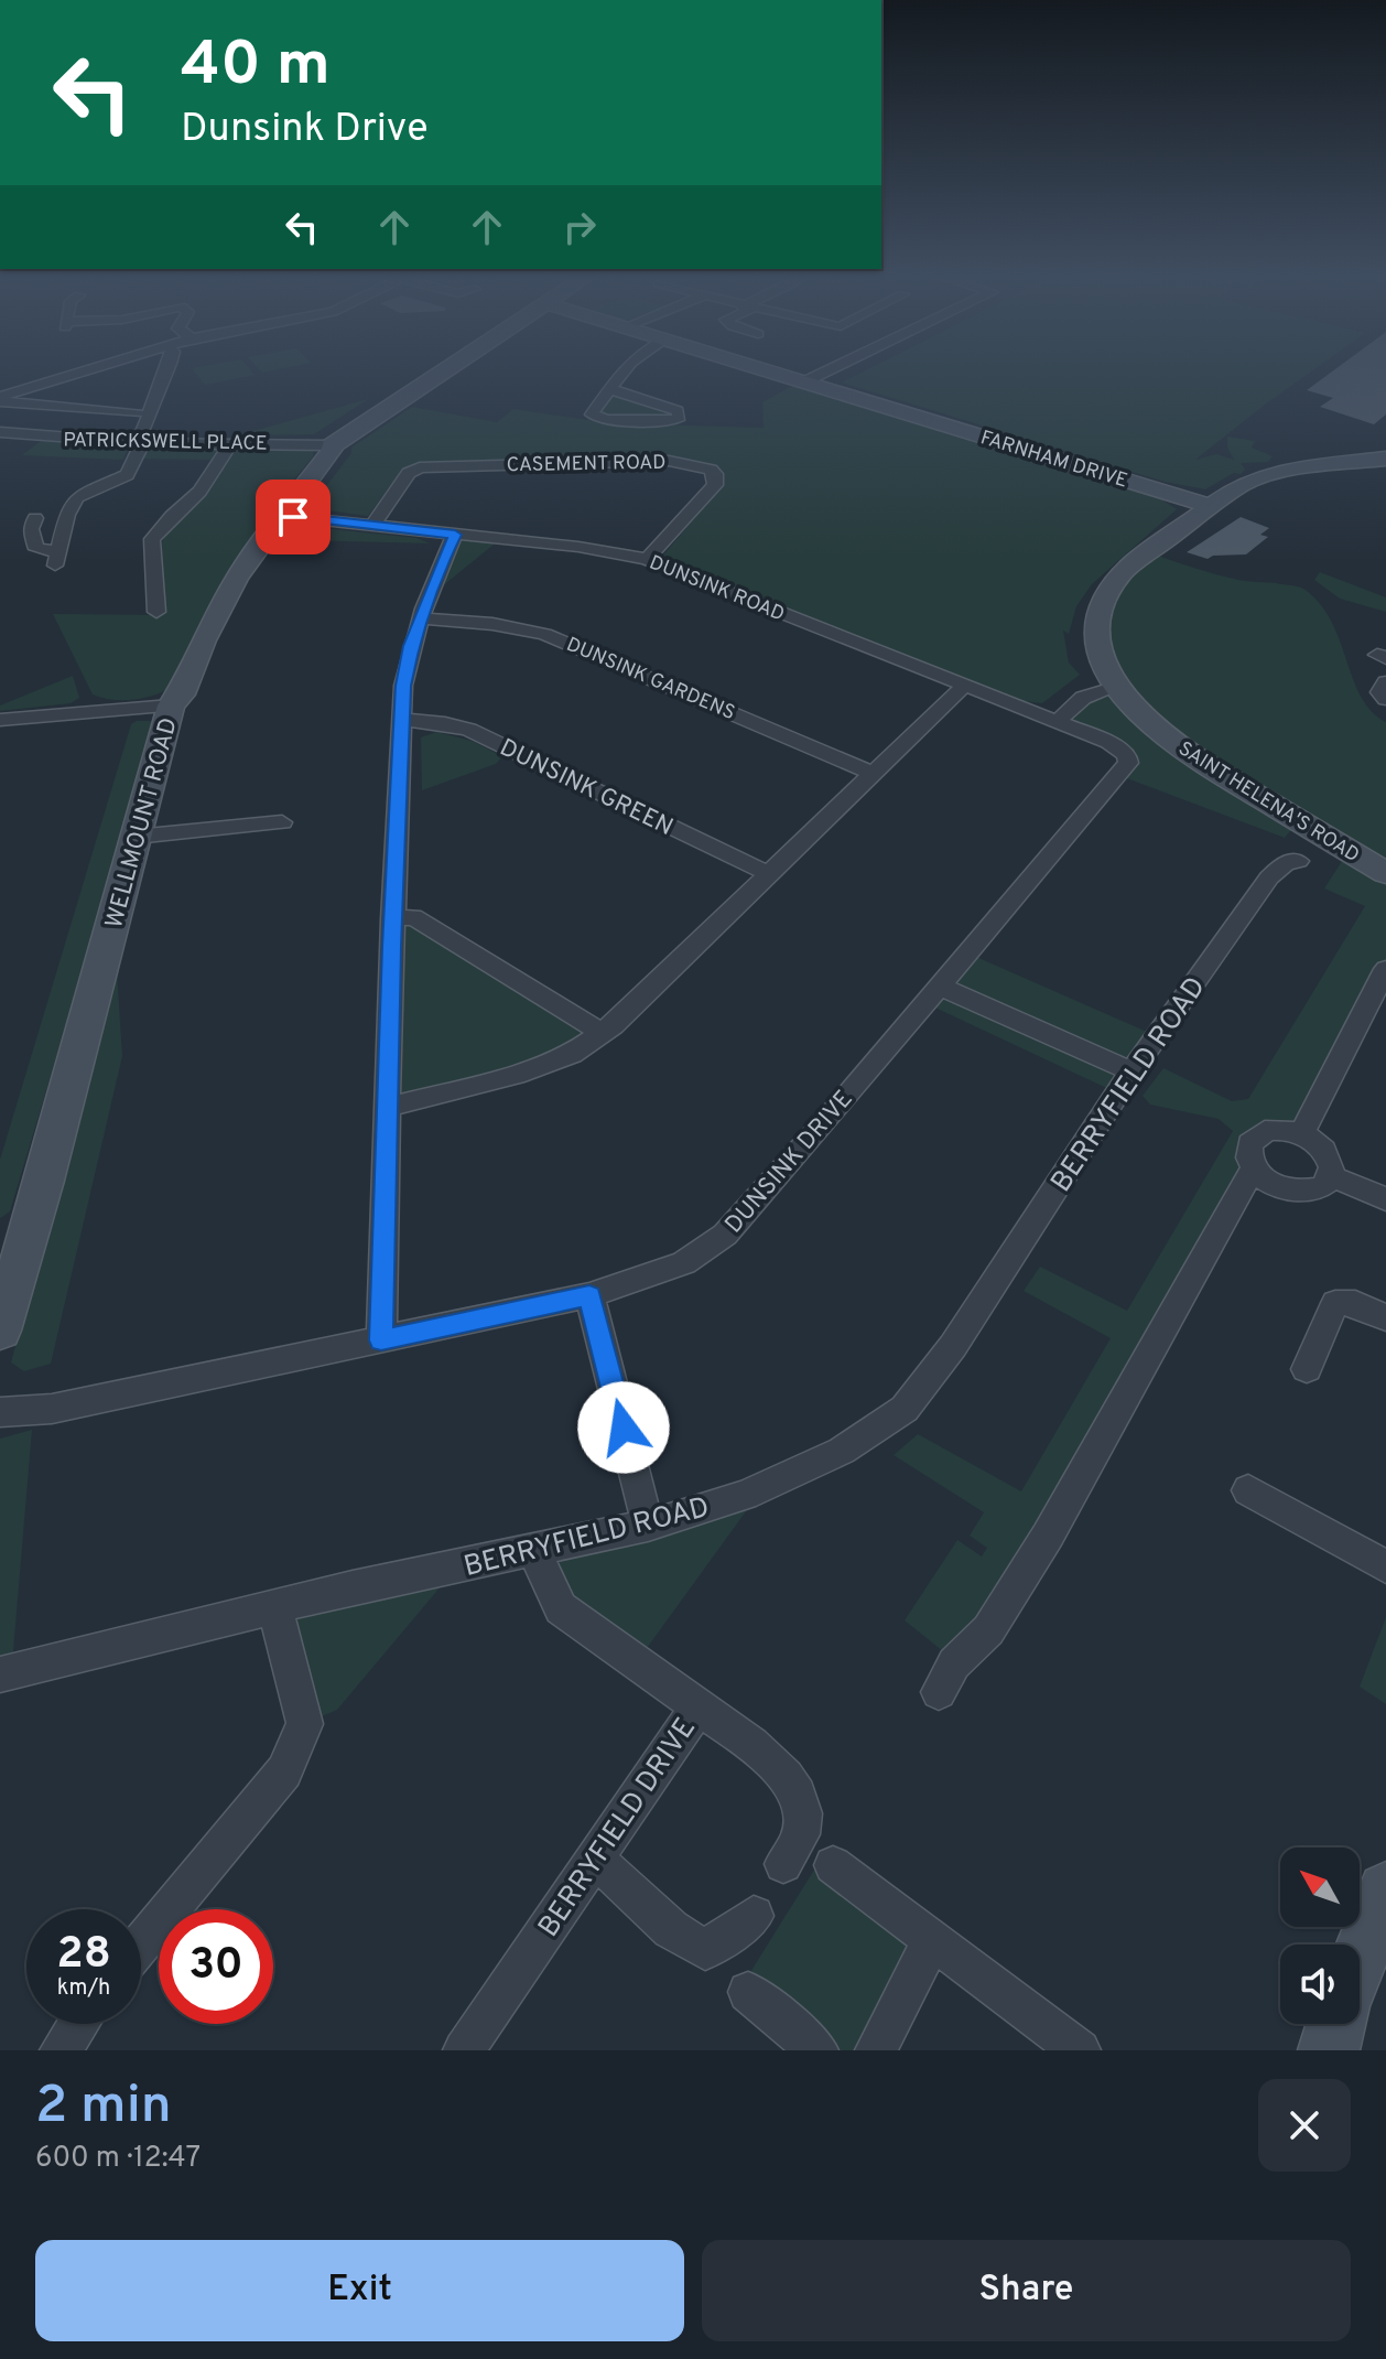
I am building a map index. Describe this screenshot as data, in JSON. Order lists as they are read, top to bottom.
{
  "streets": {
    "street": [
      "PATRICKSWELL PLACE",
      "FARNHAM DRIVE",
      "CASEMENT ROAD",
      "DUNSINK ROAD",
      "DUNSINK GARDENS",
      "DUNSINK GREEN",
      "SAINT HELENA'S ROAD",
      "WELLMOUNT ROAD",
      "BERRYFIELD ROAD",
      "DUNSINK DRIVE",
      "BERRYFIELD DRIVE"
    ]
  },
  "crossings": [
    ["PATRICKSWELL PLACE", "WELLMOUNT ROAD"],
    ["FARNHAM DRIVE", "SAINT HELENA'S ROAD"],
    ["CASEMENT ROAD", "DUNSINK ROAD"],
    ["DUNSINK ROAD", "WELLMOUNT ROAD"],
    ["DUNSINK ROAD", "DUNSINK DRIVE"],
    ["BERRYFIELD ROAD", "BERRYFIELD DRIVE"]
  ],
  "north": "top left",
  "page": {
    "turn": ["40 m", "Dunsink Drive"],
    "speed": "28 km/h",
    "limit": "30",
    "heading": ["2 min", "600 m · 12:47"],
    "buttons": ["Exit", "Share"]
  }
}
